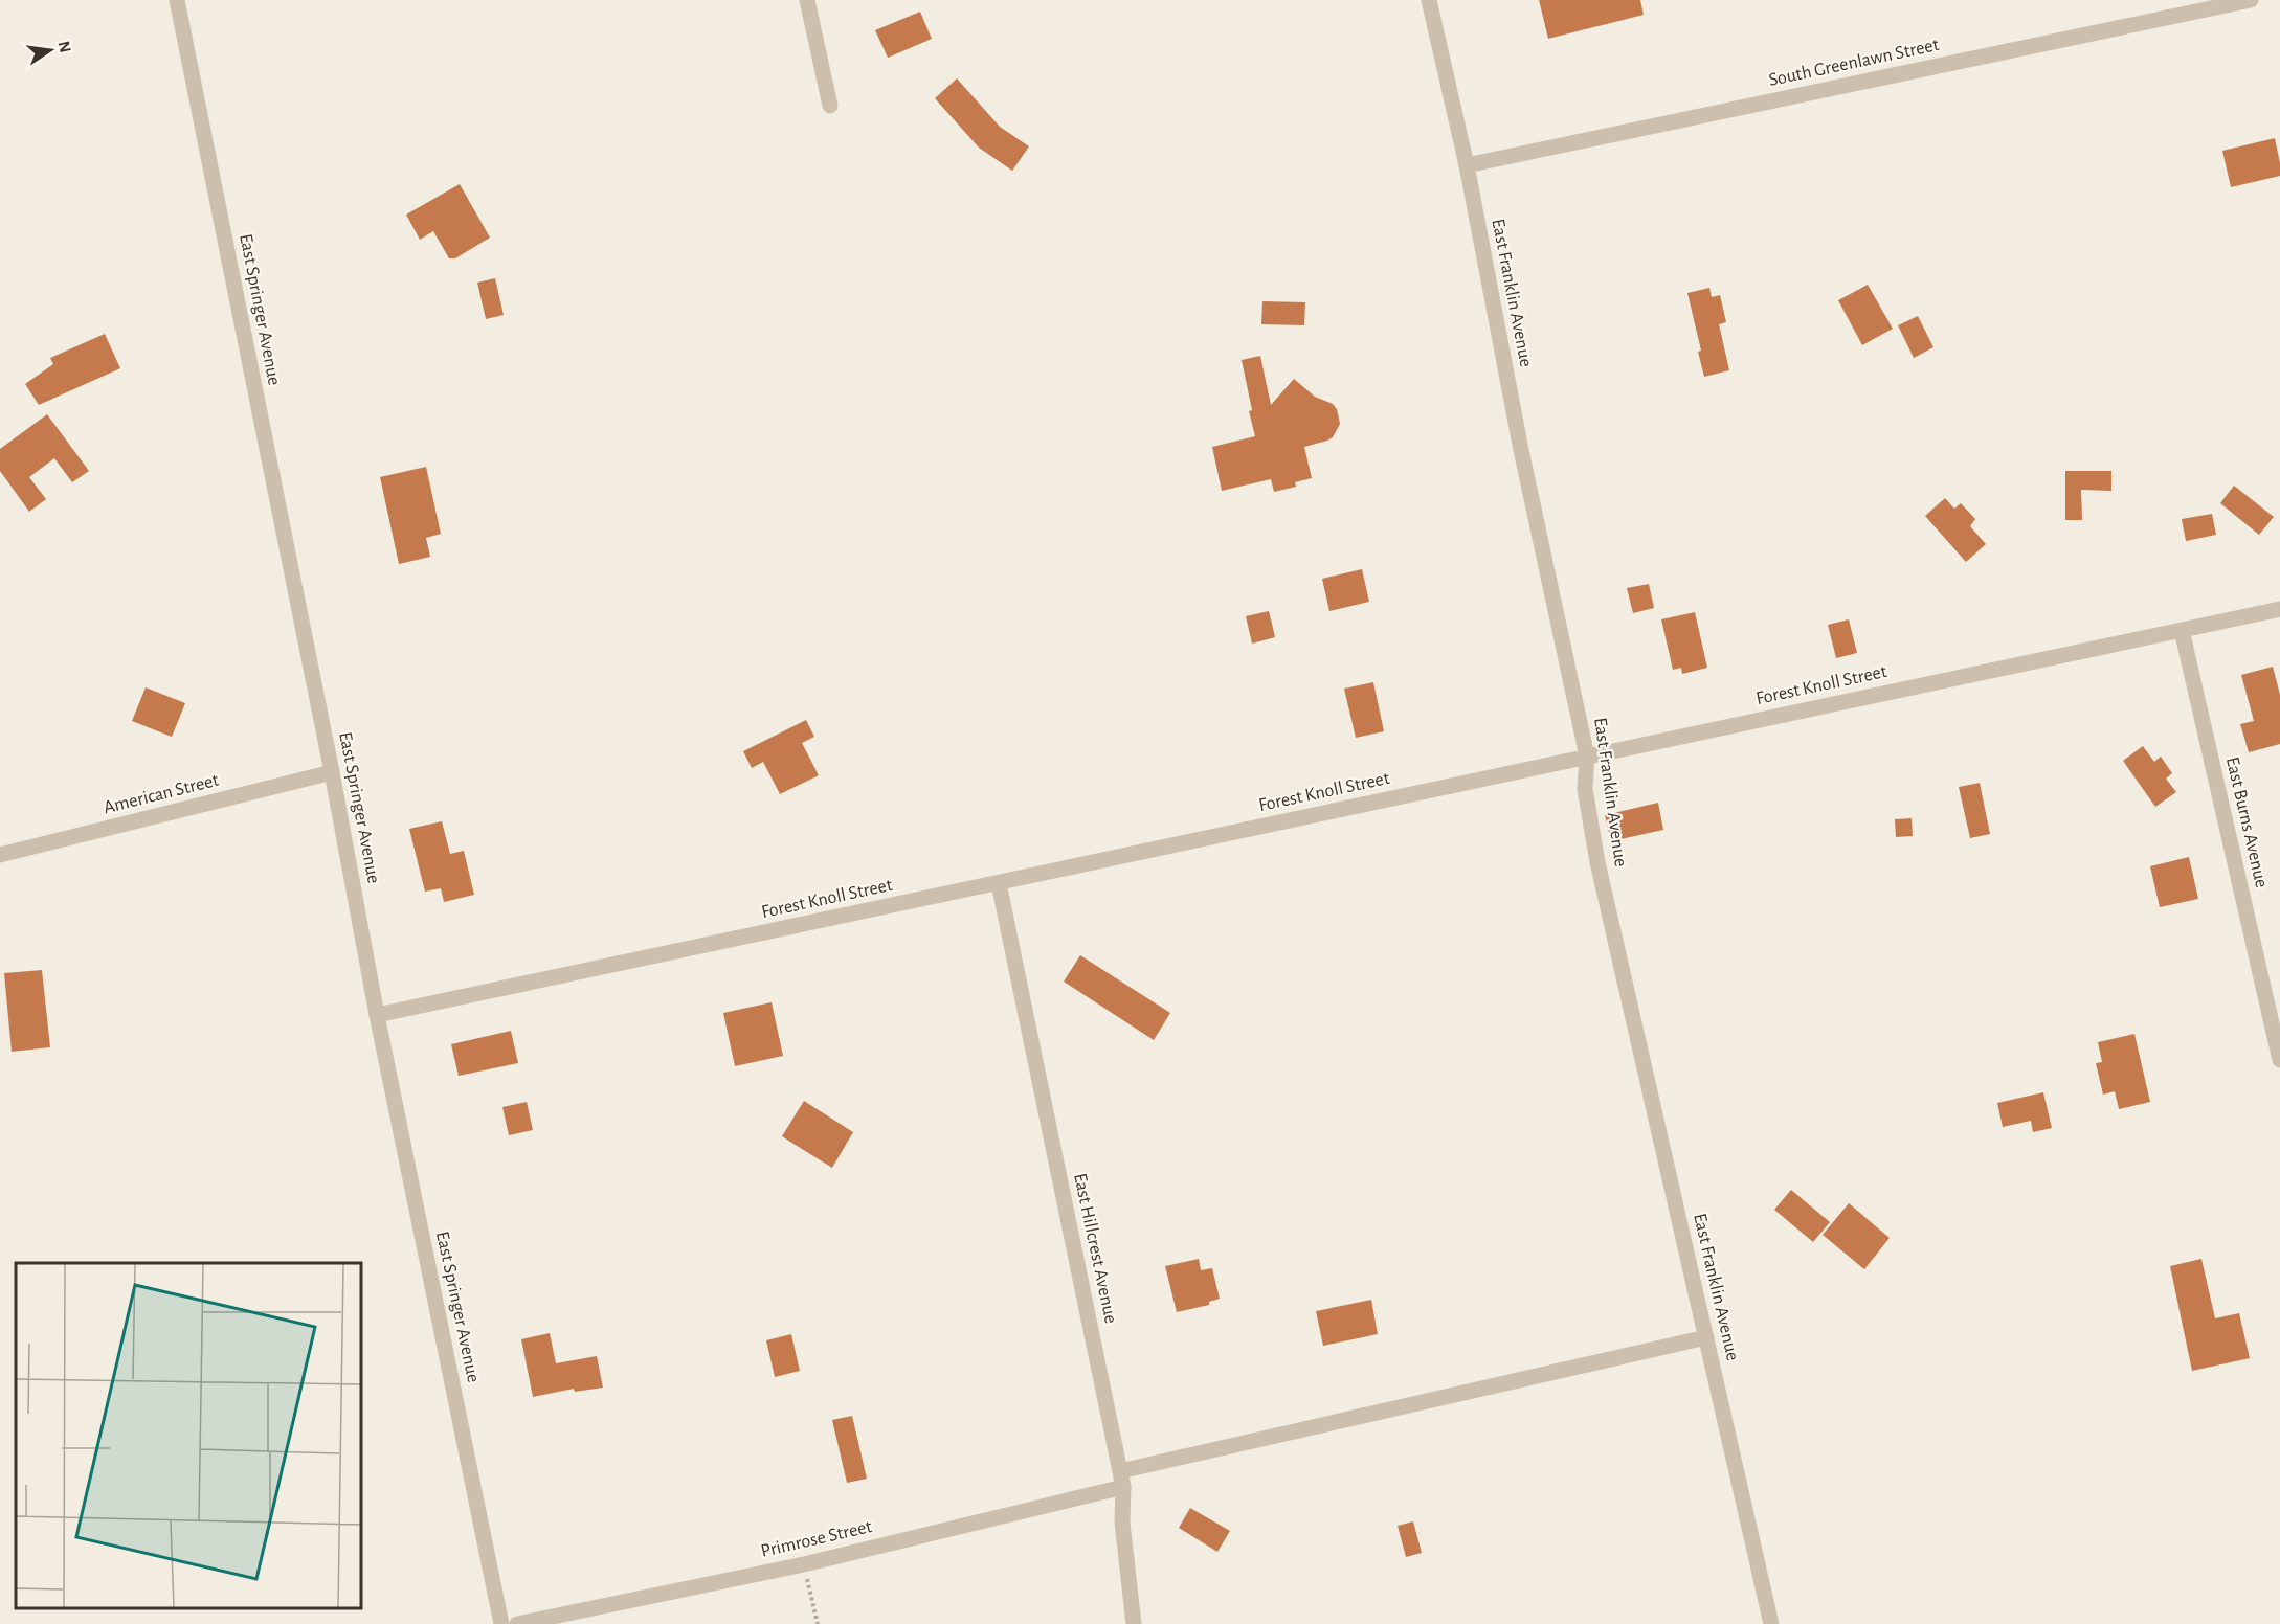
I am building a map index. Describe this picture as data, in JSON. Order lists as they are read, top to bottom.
{
  "streets": {
    "street": [
      "South Greenlawn Street",
      "East Franklin Avenue",
      "East Springer Avenue",
      "Forest Knoll Street",
      "American Street",
      "East Burns Avenue",
      "East Hillcrest Avenue",
      "Primrose Street"
    ]
  },
  "crossings": [
    ["South Greenlawn Street", "East Franklin Avenue"],
    ["East Franklin Avenue", "Forest Knoll Street"],
    ["East Franklin Avenue", "Primrose Street"],
    ["East Springer Avenue", "Forest Knoll Street"],
    ["East Springer Avenue", "American Street"],
    ["Forest Knoll Street", "East Burns Avenue"],
    ["Forest Knoll Street", "East Hillcrest Avenue"],
    ["East Hillcrest Avenue", "Primrose Street"]
  ],
  "north": "right"
}
